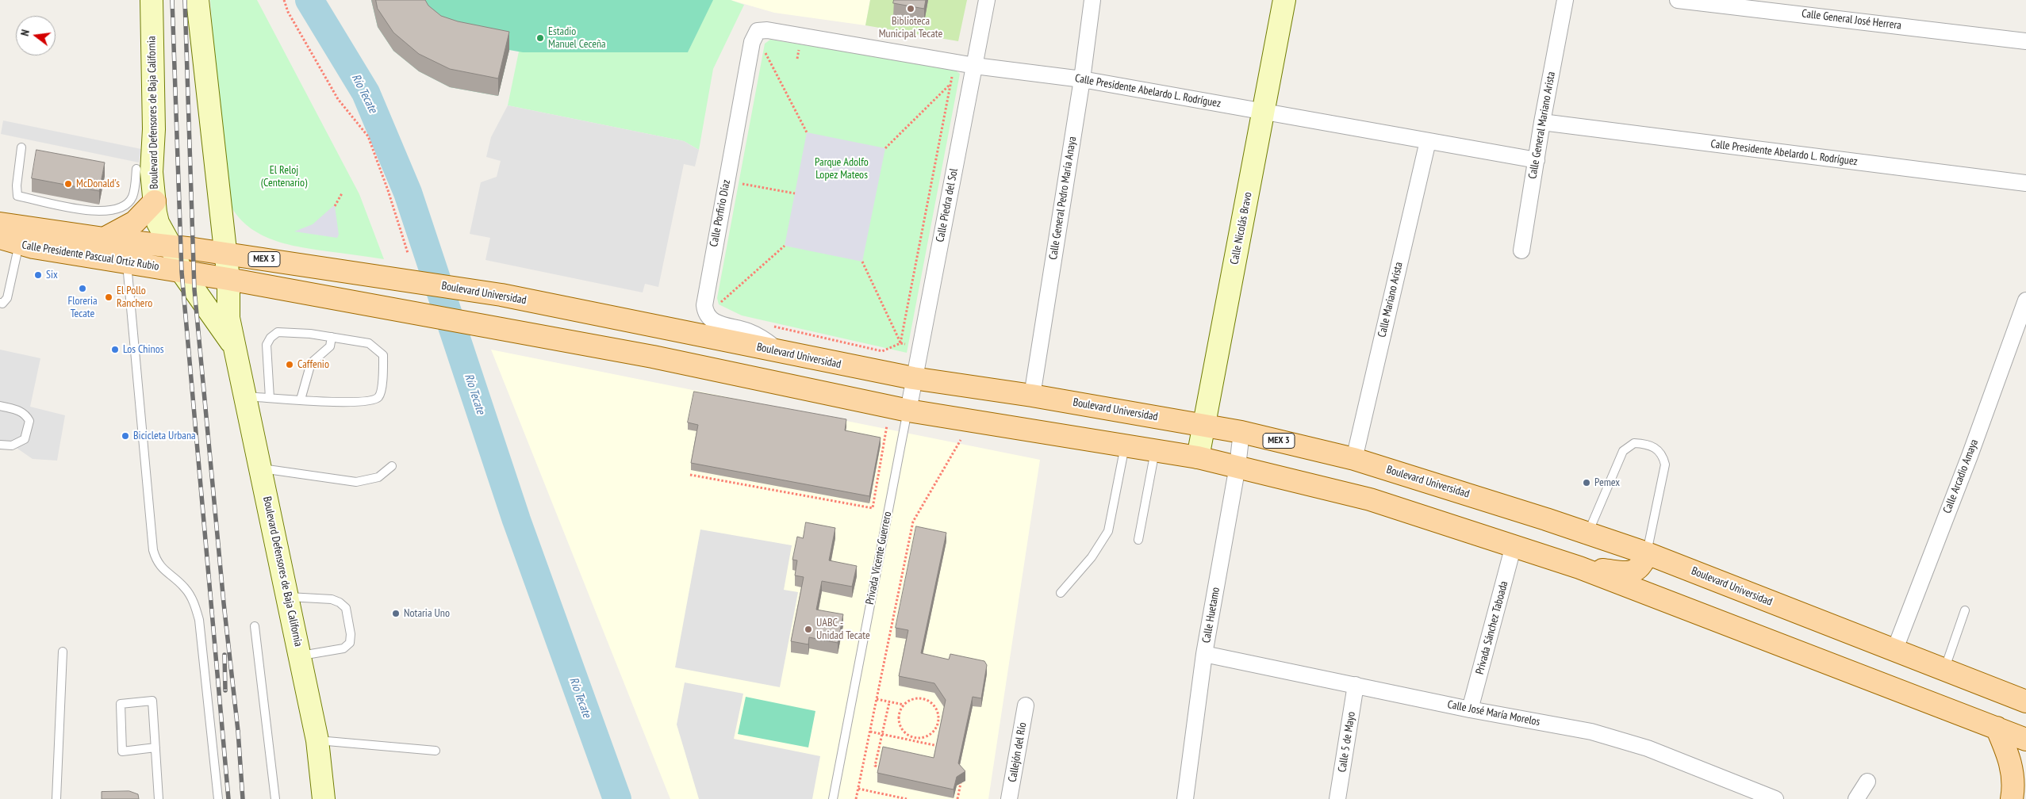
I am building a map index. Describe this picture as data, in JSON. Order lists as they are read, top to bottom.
{
  "streets": {
    "main road": [
      "Boulevard Defensores de Baja California",
      "Calle Nicolás Bravo",
      "Calle Presidente Pascual Ortiz Rubio",
      "MEX 3",
      "Boulevard Universidad"
    ],
    "street": [
      "Calle General José Herrera",
      "Calle Presidente Abelardo L. Rodríguez",
      "Calle General Mariano Arista",
      "Calle General Pedro María Anaya",
      "Calle Piedra del Sol",
      "Calle Porfirio Díaz",
      "Calle Mariano Arista",
      "Calle Arcadio Amaya",
      "Calle Huetamo",
      "Privada Sánchez Taboada",
      "Calle José María Morelos",
      "Calle 5 de Mayo",
      "Callejón del Río"
    ],
    "lane": ["Privada Vicente Guerrero"]
  },
  "crossings": [
    ["Calle Presidente Abelardo L. Rodríguez", "Calle General Mariano Arista"],
    ["Calle Presidente Abelardo L. Rodríguez", "Calle General Pedro María Anaya"],
    ["Calle Presidente Abelardo L. Rodríguez", "Calle Piedra del Sol"],
    ["Calle Presidente Abelardo L. Rodríguez", "Calle Porfirio Díaz"],
    ["Calle Presidente Abelardo L. Rodríguez", "Calle Nicolás Bravo"],
    ["Calle Presidente Abelardo L. Rodríguez", "Calle Mariano Arista"],
    ["Boulevard Defensores de Baja California", "Calle Presidente Pascual Ortiz Rubio"],
    ["Boulevard Defensores de Baja California", "MEX 3"],
    ["Boulevard Defensores de Baja California", "Boulevard Universidad"],
    ["Calle General Pedro María Anaya", "Boulevard Universidad"],
    ["Calle Piedra del Sol", "MEX 3"],
    ["Calle Piedra del Sol", "Boulevard Universidad"],
    ["Calle Piedra del Sol", "Privada Vicente Guerrero"],
    ["Calle Porfirio Díaz", "Boulevard Universidad"],
    ["Calle Nicolás Bravo", "MEX 3"],
    ["Calle Nicolás Bravo", "Boulevard Universidad"],
    ["Calle Presidente Pascual Ortiz Rubio", "MEX 3"],
    ["Calle Presidente Pascual Ortiz Rubio", "Boulevard Universidad"],
    ["MEX 3", "Privada Vicente Guerrero"],
    ["MEX 3", "Calle Huetamo"],
    ["MEX 3", "Privada Sánchez Taboada"],
    ["Boulevard Universidad", "Calle Mariano Arista"],
    ["Boulevard Universidad", "Calle Arcadio Amaya"],
    ["Boulevard Universidad", "Calle Huetamo"],
    ["Calle Huetamo", "Calle José María Morelos"],
    ["Privada Sánchez Taboada", "Calle José María Morelos"],
    ["Calle José María Morelos", "Calle 5 de Mayo"]
  ],
  "water": ["Río Tecate"],
  "parks": ["Parque Adolfo Lopez Mateos", "El Reloj (Centenario)"],
  "places": [
    "Biblioteca Municipal Tecate",
    "Estadio Manuel Ceceña",
    "McDonald's",
    "Six",
    "Floreria Tecate",
    "El Pollo Ranchero",
    "Los Chinos",
    "Caffenio",
    "Bicicleta Urbana",
    "Pemex",
    "Notaria Uno",
    "UABC - Unidad Tecate"
  ],
  "north": "left"
}
